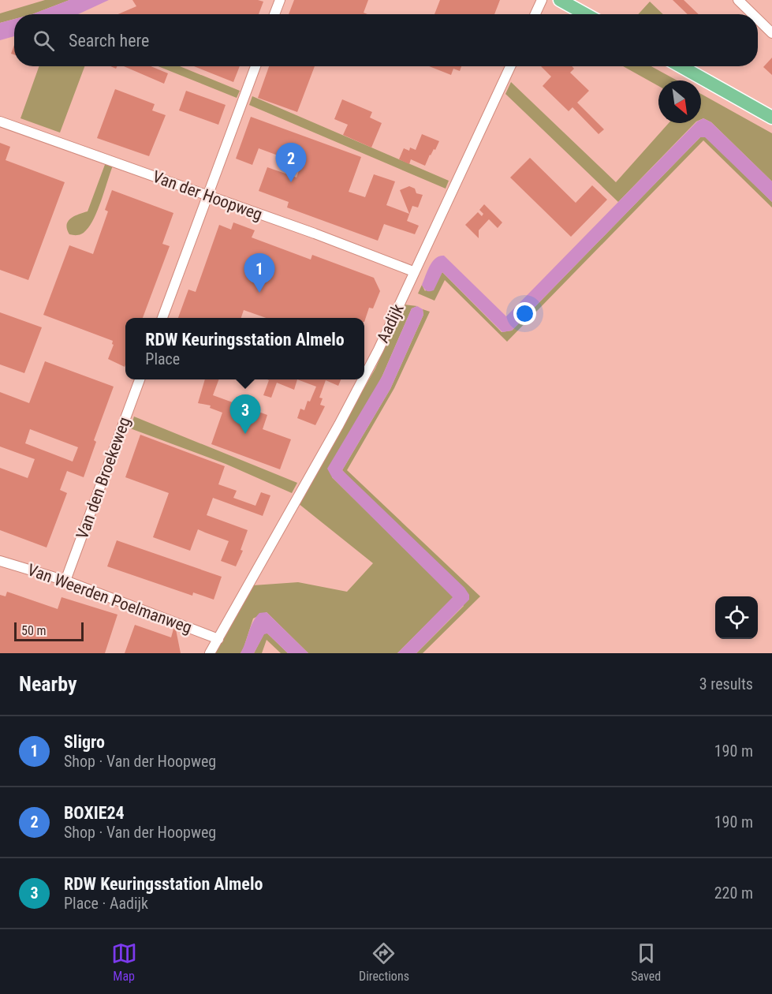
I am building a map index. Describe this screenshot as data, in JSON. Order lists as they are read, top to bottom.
{
  "streets": {
    "street": [
      "Van der Hoopweg",
      "Aadijk",
      "Van den Broekeweg",
      "Van Weerden Poelmanweg"
    ]
  },
  "crossings": [
    ["Van der Hoopweg", "Aadijk"],
    ["Aadijk", "Van Weerden Poelmanweg"],
    ["Van den Broekeweg", "Van Weerden Poelmanweg"]
  ],
  "scale_bar": "50 m",
  "north": "bottom right",
  "page": {
    "search": "Search here",
    "pins": ["2", "1", "3"],
    "popup": ["RDW Keuringsstation Almelo", "Place"],
    "scale": "50 m",
    "heading": ["Nearby", "3 results"],
    "list": [
      {
        "mark": "1",
        "name": "Sligro",
        "note": "Shop · Van der Hoopweg",
        "value": "190 m"
      },
      {
        "mark": "2",
        "name": "BOXIE24",
        "note": "Shop · Van der Hoopweg",
        "value": "190 m"
      },
      {
        "mark": "3",
        "name": "RDW Keuringsstation Almelo",
        "note": "Place · Aadijk",
        "value": "220 m"
      }
    ],
    "nav": ["Map", "Directions", "Saved"]
  }
}
